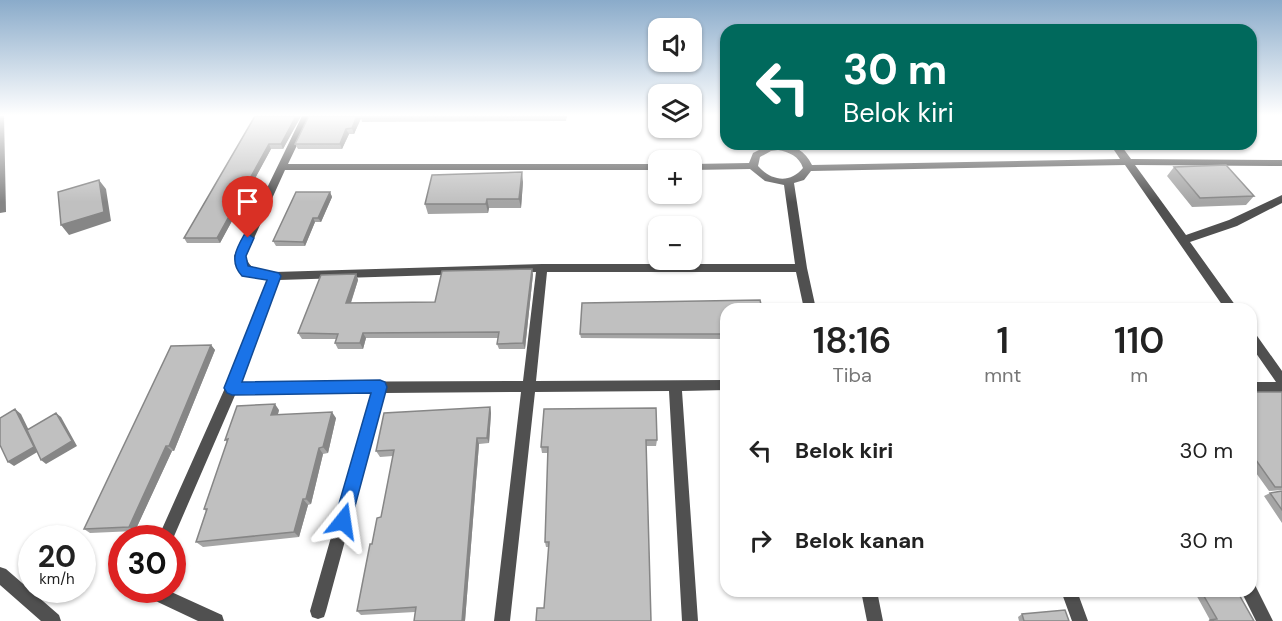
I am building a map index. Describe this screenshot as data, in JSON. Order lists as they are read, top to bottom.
{
  "page": {
    "map_buttons": ["+", "−"],
    "turn": ["30 m", "Belok kiri"],
    "eta": [
      "18:16",
      "Tiba",
      "1",
      "mnt",
      "110",
      "m"
    ],
    "list": [
      {
        "name": "Belok kiri",
        "value": "30 m"
      },
      {
        "name": "Belok kanan",
        "value": "30 m"
      }
    ],
    "speed": "20 km/h",
    "limit": "30"
  }
}
